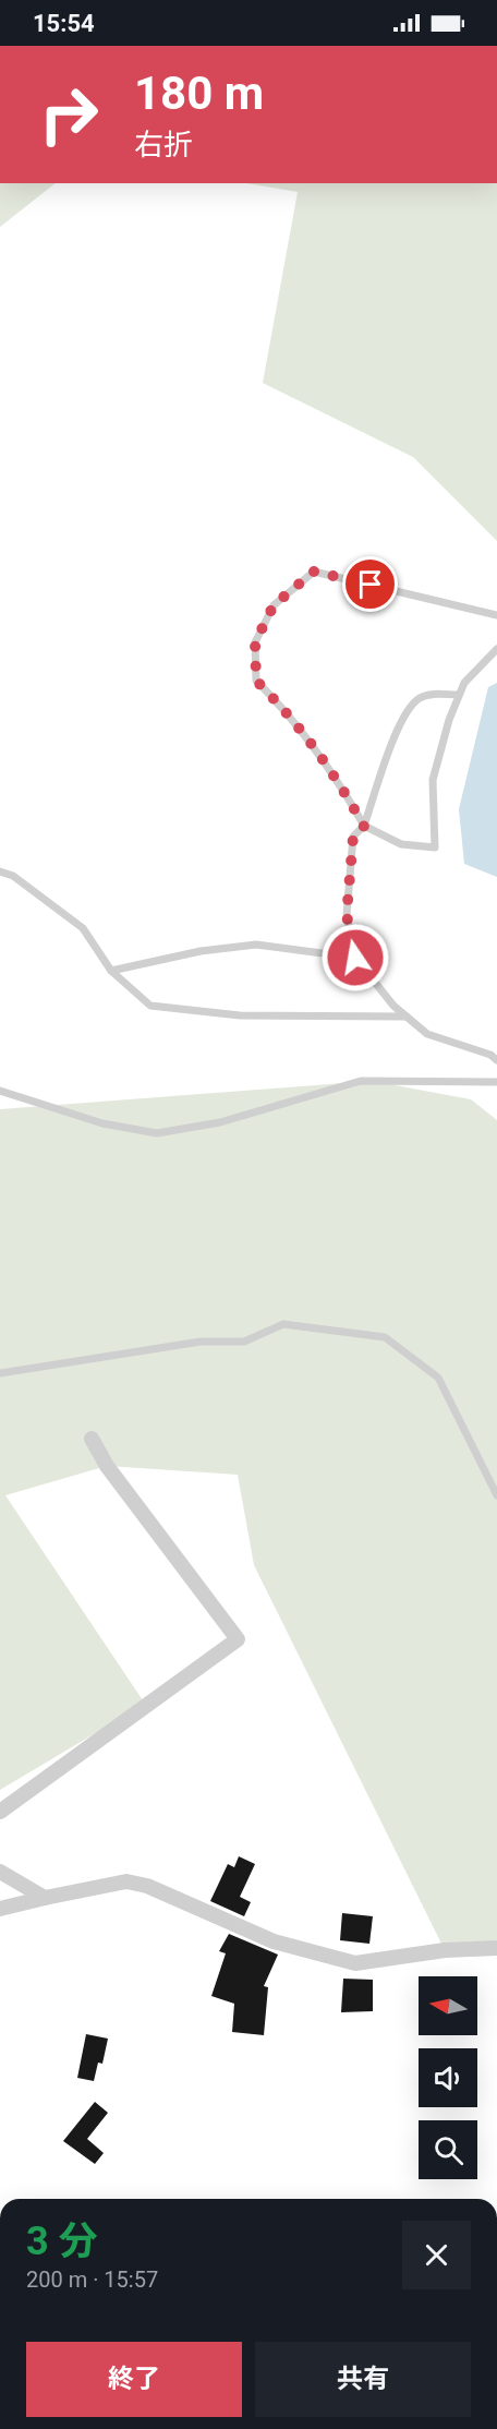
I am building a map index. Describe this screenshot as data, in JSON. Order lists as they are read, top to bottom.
{
  "north": "left",
  "page": {
    "status": "15:54",
    "turn": ["180 m", "右折"],
    "heading": ["3 分", "200 m · 15:57"],
    "buttons": ["終了", "共有"]
  }
}
